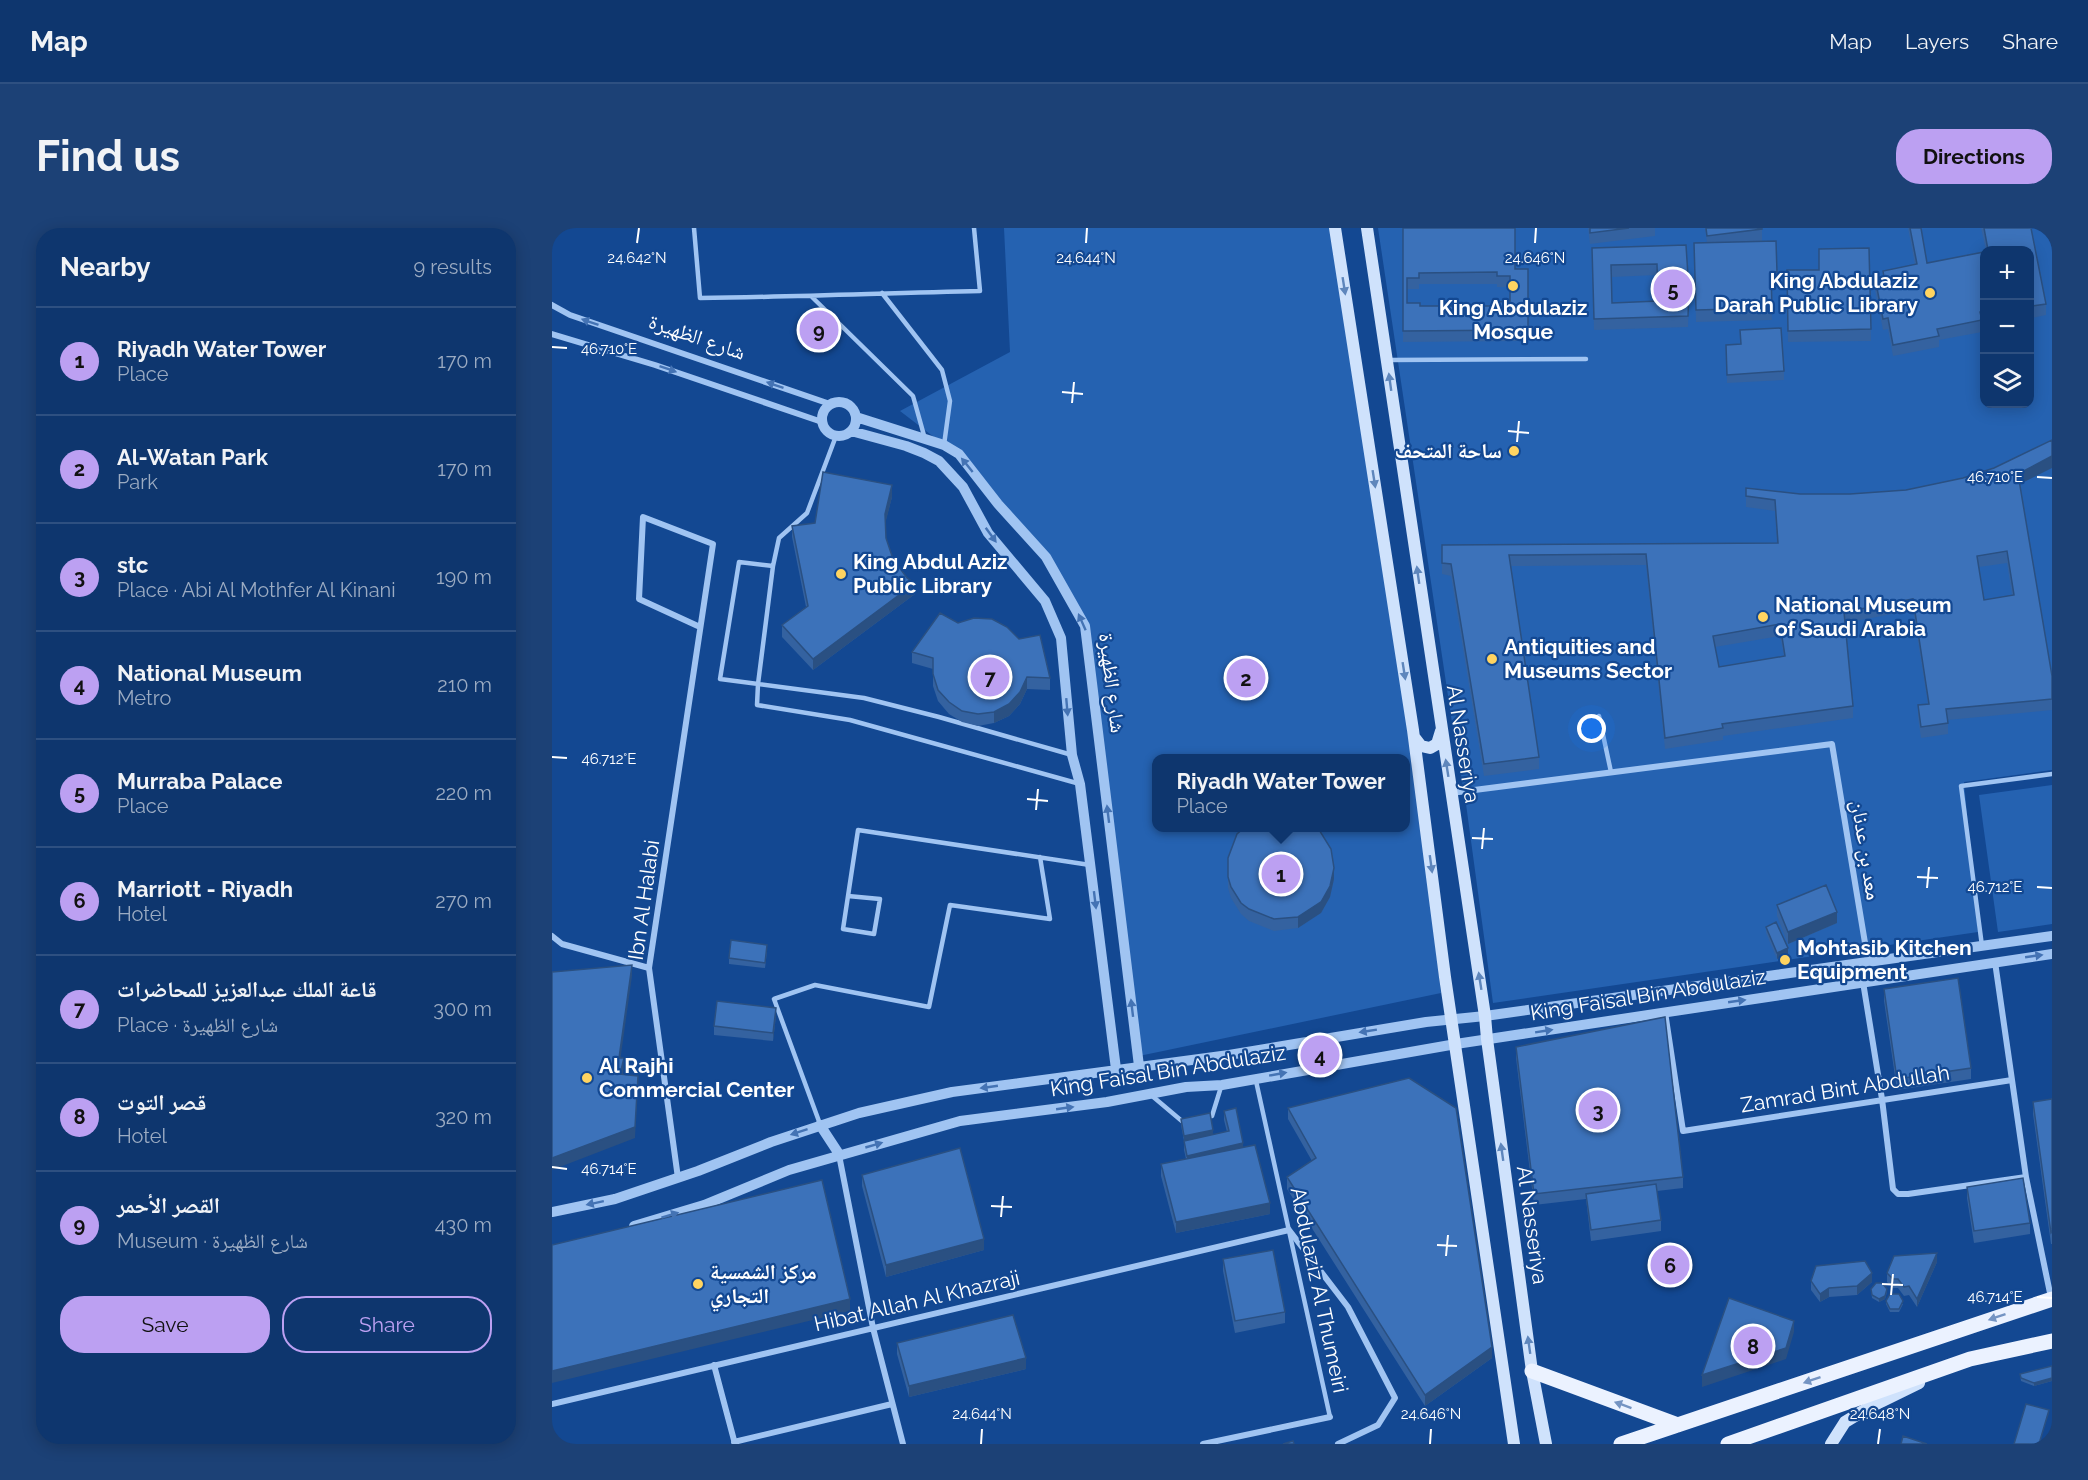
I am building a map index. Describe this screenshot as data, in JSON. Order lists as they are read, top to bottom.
{
  "streets": {
    "main road": ["Al Nasseriya"],
    "street": [
      "شارع الظهيرة",
      "معد بن عدنان",
      "Ibn Al Halabi",
      "King Faisal Bin Abdulaziz",
      "Zamrad Bint Abdullah",
      "Abdulaziz Al Thumeiri",
      "Hibat Allah Al Khazraji"
    ]
  },
  "crossings": [
    ["شارع الظهيرة", "King Faisal Bin Abdulaziz"],
    ["Al Nasseriya", "King Faisal Bin Abdulaziz"],
    ["معد بن عدنان", "King Faisal Bin Abdulaziz"],
    ["Ibn Al Halabi", "King Faisal Bin Abdulaziz"],
    ["King Faisal Bin Abdulaziz", "Zamrad Bint Abdullah"],
    ["King Faisal Bin Abdulaziz", "Abdulaziz Al Thumeiri"],
    ["Abdulaziz Al Thumeiri", "Hibat Allah Al Khazraji"]
  ],
  "places": [
    "King Abdulaziz Mosque",
    "King Abdulaziz Darah Public Library",
    "ساحة المتحف",
    "King Abdul Aziz Public Library",
    "National Museum of Saudi Arabia",
    "Antiquities and Museums Sector",
    "Mohtasib Kitchen Equipment",
    "Al Rajhi Commercial Center",
    "مركز الشمسية التجاري"
  ],
  "page": {
    "header": "Map",
    "nav": ["Map", "Layers", "Share"],
    "buttons": [
      "Directions",
      ["Save", "Share"]
    ],
    "title": "Find us",
    "heading": ["Nearby", "9 results"],
    "map_buttons": ["+", "−"],
    "pins": [
      "5",
      "9",
      "7",
      "2",
      "1",
      "4",
      "3",
      "6",
      "8"
    ],
    "list": [
      {
        "mark": "1",
        "name": "Riyadh Water Tower",
        "note": "Place",
        "value": "170 m"
      },
      {
        "mark": "2",
        "name": "Al-Watan Park",
        "note": "Park",
        "value": "170 m"
      },
      {
        "mark": "3",
        "name": "stc",
        "note": "Place · Abi Al Mothfer Al Kinani",
        "value": "190 m"
      },
      {
        "mark": "4",
        "name": "National Museum",
        "note": "Metro",
        "value": "210 m"
      },
      {
        "mark": "5",
        "name": "Murraba Palace",
        "note": "Place",
        "value": "220 m"
      },
      {
        "mark": "6",
        "name": "Marriott - Riyadh",
        "note": "Hotel",
        "value": "270 m"
      },
      {
        "mark": "7",
        "name": "قاعة الملك عبدالعزيز للمحاضرات",
        "note": "Place · شارع الظهيرة",
        "value": "300 m"
      },
      {
        "mark": "8",
        "name": "قصر التوت",
        "note": "Hotel",
        "value": "320 m"
      },
      {
        "mark": "9",
        "name": "القصر الأحمر",
        "note": "Museum · شارع الظهيرة",
        "value": "430 m"
      }
    ],
    "popup": ["Riyadh Water Tower", "Place"]
  },
  "coordinates": [
    "24.642°N",
    "24.644°N",
    "24.646°N",
    "46.710°E",
    "46.712°E",
    "46.714°E",
    "24.648°N"
  ]
}
